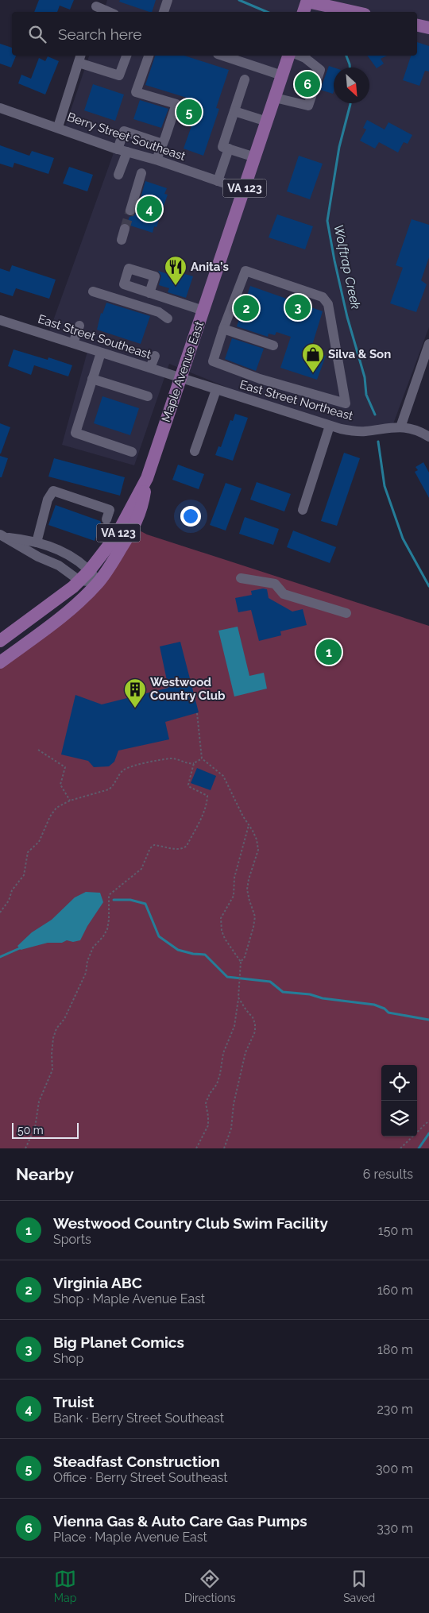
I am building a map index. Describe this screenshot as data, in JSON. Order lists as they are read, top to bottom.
{
  "streets": {
    "main road": ["VA 123", "Maple Avenue East"],
    "street": ["Berry Street Southeast", "East Street Southeast", "East Street Northeast"]
  },
  "crossings": [
    ["Berry Street Southeast", "Maple Avenue East"],
    ["VA 123", "Maple Avenue East"],
    ["East Street Southeast", "Maple Avenue East"],
    ["East Street Southeast", "East Street Northeast"],
    ["Maple Avenue East", "East Street Northeast"]
  ],
  "water": ["Wolftrap Creek"],
  "places": {
    "restaurant": ["Anita's"],
    "shop": ["Silva & Son"],
    "building": ["Westwood Country Club"]
  },
  "scale_bar": "50 m",
  "north": "bottom right",
  "page": {
    "search": "Search here",
    "pins": [
      "6",
      "5",
      "4",
      "3",
      "2",
      "1"
    ],
    "scale": "50 m",
    "heading": ["Nearby", "6 results"],
    "list": [
      {
        "mark": "1",
        "name": "Westwood Country Club Swim Facility",
        "note": "Sports",
        "value": "150 m"
      },
      {
        "mark": "2",
        "name": "Virginia ABC",
        "note": "Shop · Maple Avenue East",
        "value": "160 m"
      },
      {
        "mark": "3",
        "name": "Big Planet Comics",
        "note": "Shop",
        "value": "180 m"
      },
      {
        "mark": "4",
        "name": "Truist",
        "note": "Bank · Berry Street Southeast",
        "value": "230 m"
      },
      {
        "mark": "5",
        "name": "Steadfast Construction",
        "note": "Office · Berry Street Southeast",
        "value": "300 m"
      },
      {
        "mark": "6",
        "name": "Vienna Gas & Auto Care Gas Pumps",
        "note": "Place · Maple Avenue East",
        "value": "330 m"
      }
    ],
    "nav": ["Map", "Directions", "Saved"]
  }
}
